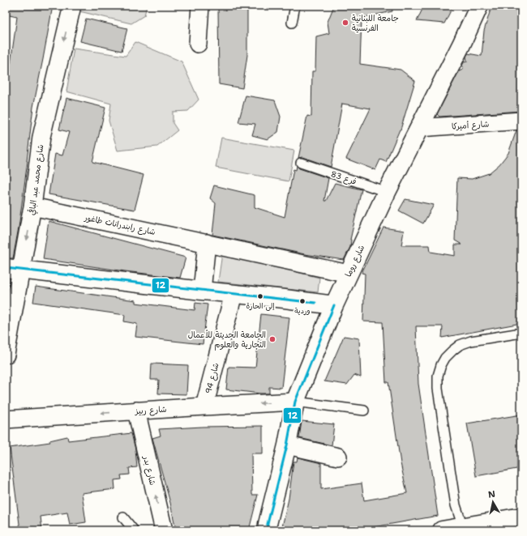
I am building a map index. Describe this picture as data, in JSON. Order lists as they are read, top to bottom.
{
  "streets": {
    "street": [
      "شارع أميركا",
      "شارع محمد عبد الباقي",
      "شارع رابندرانات طاغور",
      "شارع روما",
      "شارع 94",
      "شارع ربيز",
      "شارع بدر"
    ],
    "lane": ["فرع 83"]
  },
  "crossings": [
    ["شارع أميركا", "شارع روما"],
    ["فرع 83", "شارع روما"],
    ["شارع محمد عبد الباقي", "شارع رابندرانات طاغور"],
    ["شارع رابندرانات طاغور", "شارع روما"],
    ["شارع روما", "شارع ربيز"],
    ["شارع 94", "شارع ربيز"],
    ["شارع ربيز", "شارع بدر"]
  ],
  "one_way": ["شارع محمد عبد الباقي", "شارع بدر"],
  "places": [
    "جامعة اللبنانية الفرنسية",
    "إلی الحارة",
    "وردية",
    "الجامعة الحديثة للأعمال التجارية والعلوم"
  ],
  "lines": ["transit line 12"],
  "north": "top"
}
